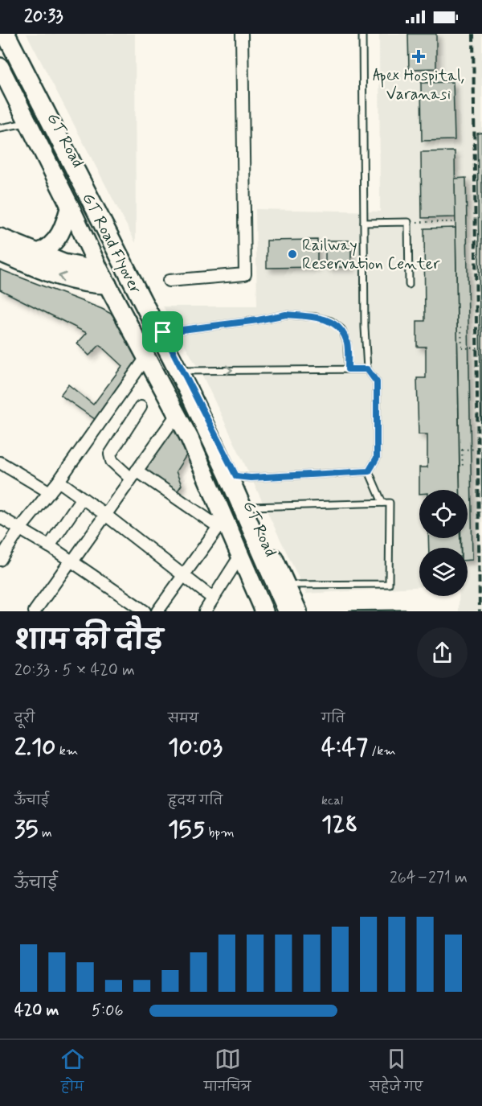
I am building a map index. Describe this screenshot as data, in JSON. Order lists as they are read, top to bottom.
{
  "streets": {
    "highway": ["GT Road Flyover"],
    "main road": ["GT Road"]
  },
  "places": {
    "health": ["Apex Hospital, Varanasi"],
    "other": ["Railway Reservation Center"]
  },
  "page": {
    "status": "20:33",
    "heading": ["शाम की दौड़", "20:33 · 5 × 420 m"],
    "stats": [
      ["दूरी", "2.10 km"],
      ["समय", "10:03"],
      ["गति", "4:47 /km"],
      ["ऊँचाई", "35 m"],
      ["हृदय गति", "155 bpm"],
      ["kcal", "128"]
    ],
    "chart": ["ऊँचाई", "264–271 m"],
    "list": [
      {
        "name": "420 m",
        "note": "5:06"
      }
    ],
    "tabs": ["होम", "मानचित्र", "सहेजे गए"]
  }
}
